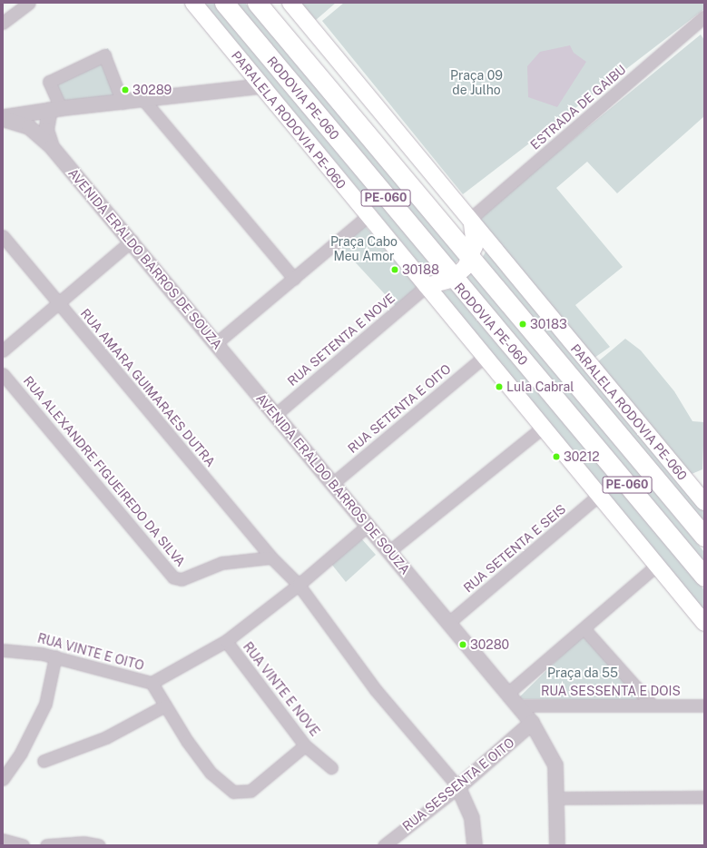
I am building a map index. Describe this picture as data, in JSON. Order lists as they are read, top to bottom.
{
  "streets": {
    "highway": ["RODOVIA PE-060", "PE-060"],
    "main road": ["PARALELA RODOVIA PE-060"],
    "street": [
      "ESTRADA DE GAIBU",
      "AVENIDA ERALDO BARROS DE SOUZA",
      "RUA SETENTA E NOVE",
      "RUA AMARA GUIMARAES DUTRA",
      "RUA SETENTA E OITO",
      "RUA ALEXANDRE FIGUEIREDO DA SILVA",
      "RUA SETENTA E SEIS",
      "RUA VINTE E OITO",
      "RUA VINTE E NOVE",
      "RUA SESSENTA E DOIS",
      "RUA SESSENTA E OITO"
    ]
  },
  "crossings": [
    ["ESTRADA DE GAIBU", "PARALELA RODOVIA PE-060"],
    ["PARALELA RODOVIA PE-060", "RUA SETENTA E NOVE"],
    ["PARALELA RODOVIA PE-060", "RUA SETENTA E OITO"],
    ["PARALELA RODOVIA PE-060", "RUA SETENTA E SEIS"],
    ["AVENIDA ERALDO BARROS DE SOUZA", "RUA SETENTA E NOVE"],
    ["AVENIDA ERALDO BARROS DE SOUZA", "RUA SETENTA E OITO"],
    ["AVENIDA ERALDO BARROS DE SOUZA", "RUA SETENTA E SEIS"],
    ["AVENIDA ERALDO BARROS DE SOUZA", "RUA VINTE E OITO"],
    ["AVENIDA ERALDO BARROS DE SOUZA", "RUA SESSENTA E DOIS"],
    ["AVENIDA ERALDO BARROS DE SOUZA", "RUA SESSENTA E OITO"],
    ["RUA AMARA GUIMARAES DUTRA", "RUA ALEXANDRE FIGUEIREDO DA SILVA"],
    ["RUA VINTE E OITO", "RUA VINTE E NOVE"]
  ],
  "parks": ["Praça 09 de Julho", "Praça Cabo Meu Amor", "Praça da 55"],
  "places": [
    "30289",
    "30188",
    "30183",
    "Lula Cabral",
    "30212",
    "30280"
  ]
}
